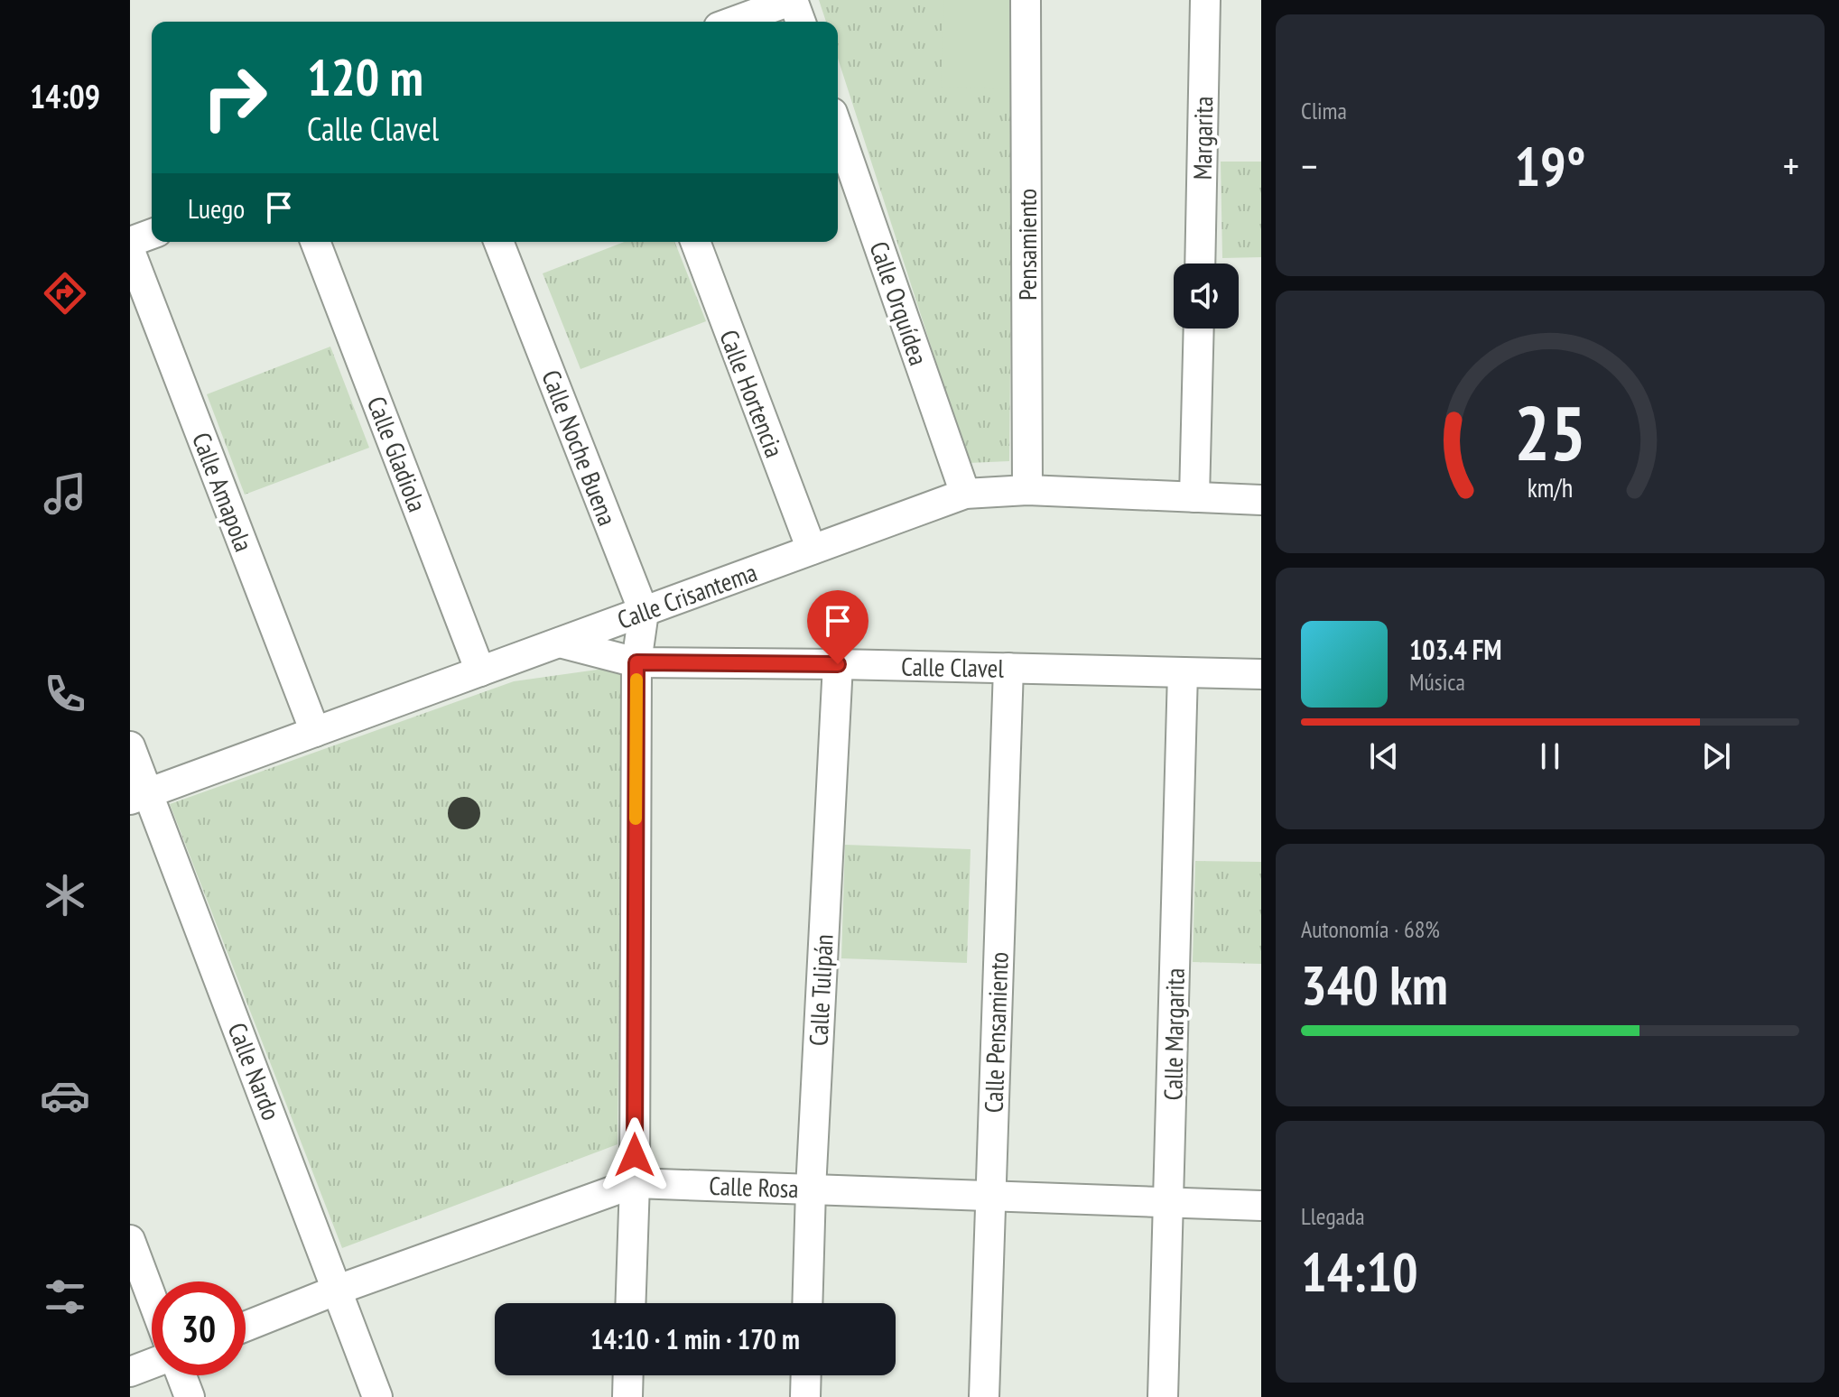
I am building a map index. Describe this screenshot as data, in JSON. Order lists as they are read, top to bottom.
{
  "streets": {
    "street": [
      "Margarita",
      "Pensamiento",
      "Calle Orquídea",
      "Calle Hortencia",
      "Calle Noche Buena",
      "Calle Gladiola",
      "Calle Amapola",
      "Calle Crisantema",
      "Calle Clavel",
      "Calle Tulipán",
      "Calle Pensamiento",
      "Calle Margarita",
      "Calle Nardo",
      "Calle Rosa"
    ]
  },
  "crossings": [
    ["Pensamiento", "Calle Crisantema"],
    ["Calle Orquídea", "Calle Crisantema"],
    ["Calle Hortencia", "Calle Crisantema"],
    ["Calle Noche Buena", "Calle Crisantema"],
    ["Calle Noche Buena", "Calle Clavel"],
    ["Calle Noche Buena", "Calle Rosa"],
    ["Calle Gladiola", "Calle Crisantema"],
    ["Calle Amapola", "Calle Crisantema"],
    ["Calle Crisantema", "Calle Clavel"],
    ["Calle Crisantema", "Calle Nardo"],
    ["Calle Clavel", "Calle Tulipán"],
    ["Calle Clavel", "Calle Pensamiento"],
    ["Calle Clavel", "Calle Margarita"],
    ["Calle Tulipán", "Calle Rosa"],
    ["Calle Pensamiento", "Calle Rosa"],
    ["Calle Margarita", "Calle Rosa"],
    ["Calle Nardo", "Calle Rosa"]
  ],
  "page": {
    "tabs": "14:09",
    "tile": [
      "Clima",
      ["Autonomía · 68%", "340 km"],
      ["Llegada", "14:10"]
    ],
    "turn": ["120 m", "Calle Clavel"],
    "heat": ["−", "19°", "+"],
    "then": "Luego",
    "song": ["103.4 FM", "Música"],
    "limit": "30",
    "trip": "14:10 · 1 min · 170 m",
    "gauge": ["25", "km/h"]
  }
}
